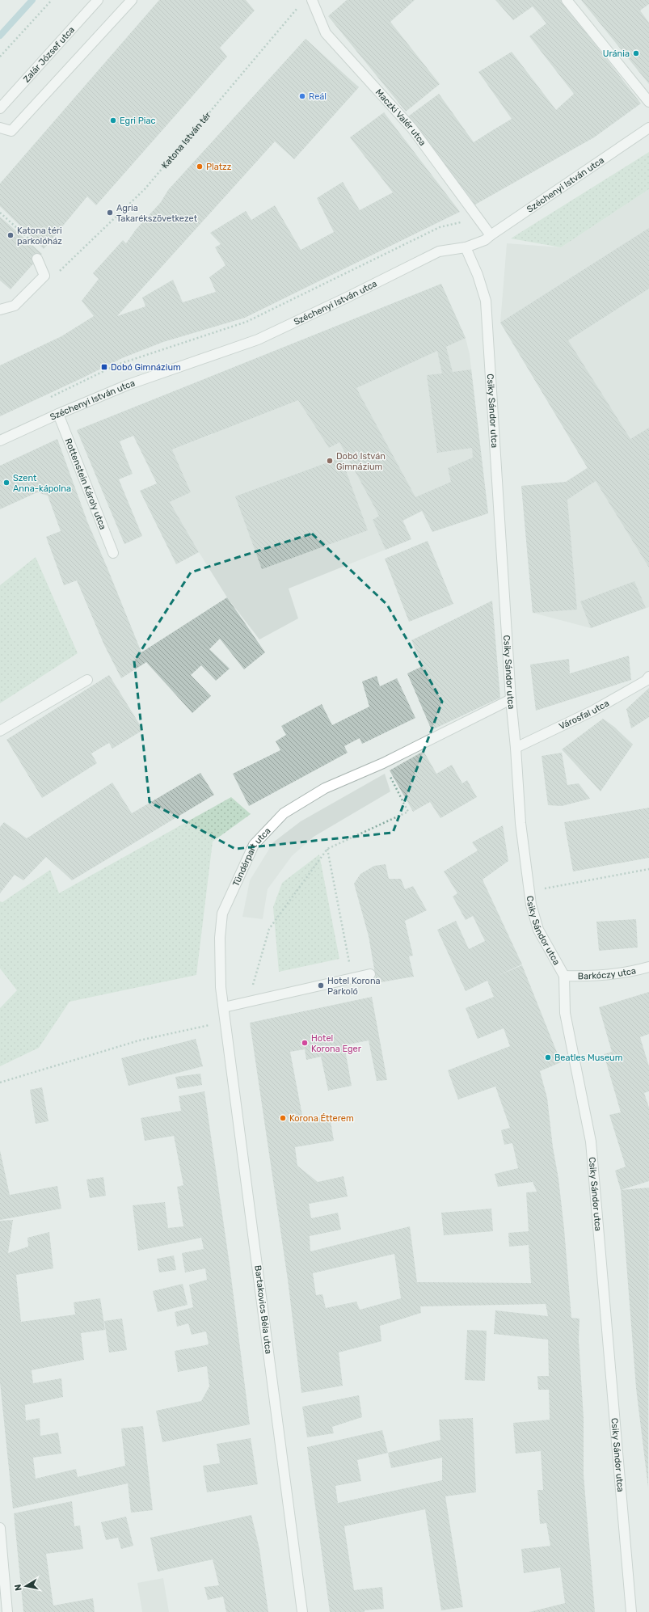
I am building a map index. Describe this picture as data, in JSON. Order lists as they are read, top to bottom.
{
  "streets": {
    "street": [
      "Zalár József utca",
      "Maczki Valér utca",
      "Széchenyi István utca",
      "Csiky Sándor utca",
      "Rottenstein Károly utca",
      "Városfal utca",
      "Tündérpart utca",
      "Barkóczy utca",
      "Bartakovics Béla utca"
    ],
    "path": ["Katona István tér"]
  },
  "crossings": [
    ["Maczki Valér utca", "Széchenyi István utca"],
    ["Széchenyi István utca", "Csiky Sándor utca"],
    ["Széchenyi István utca", "Rottenstein Károly utca"],
    ["Csiky Sándor utca", "Városfal utca"],
    ["Csiky Sándor utca", "Tündérpart utca"],
    ["Csiky Sándor utca", "Barkóczy utca"],
    ["Tündérpart utca", "Bartakovics Béla utca"]
  ],
  "places": {
    "other": [
      "Uránia",
      "Reál",
      "Egri Piac",
      "Platzz",
      "Agria Takarékszövetkezet",
      "Katona téri parkolóház",
      "Dobó István Gimnázium",
      "Szent Anna-kápolna",
      "Hotel Korona Parkoló",
      "Hotel Korona Eger",
      "Beatles Museum",
      "Korona Étterem"
    ],
    "transit": ["Dobó Gimnázium"]
  },
  "north": "left"
}
